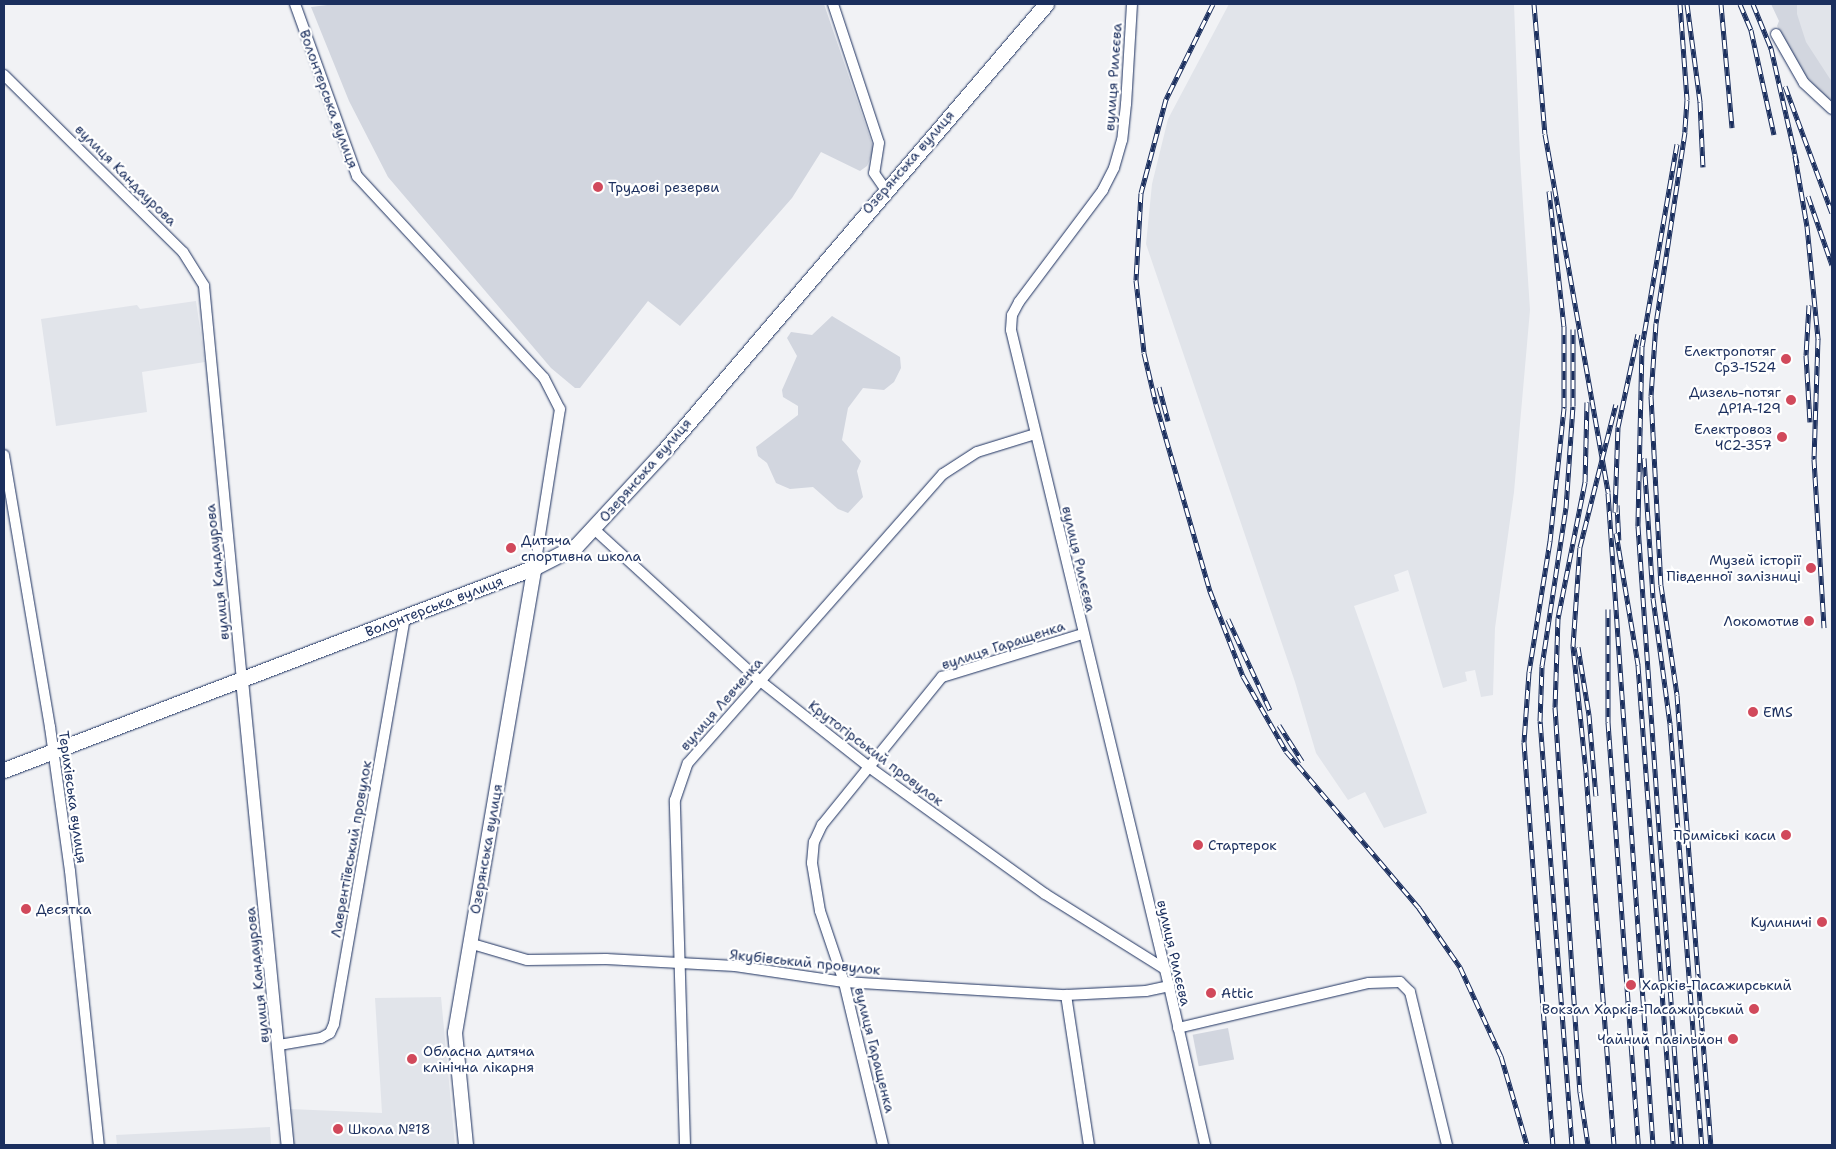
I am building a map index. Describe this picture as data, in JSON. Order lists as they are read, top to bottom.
{
  "streets": {
    "main road": ["Волонтерська вулиця", "Озерянська вулиця"],
    "street": [
      "вулиця Рилєєва",
      "вулиця Кандаурова",
      "вулиця Гаращенка",
      "вулиця Левченка",
      "Крутогірський провулок",
      "Терихівська вулиця",
      "Лаврентіївський провулок",
      "Якубівський провулок"
    ]
  },
  "crossings": [
    ["вулиця Рилєєва", "вулиця Гаращенка"],
    ["вулиця Рилєєва", "вулиця Левченка"],
    ["вулиця Рилєєва", "Крутогірський провулок"],
    ["вулиця Рилєєва", "Якубівський провулок"],
    ["Волонтерська вулиця", "Озерянська вулиця"],
    ["Волонтерська вулиця", "вулиця Кандаурова"],
    ["Волонтерська вулиця", "Терихівська вулиця"],
    ["Волонтерська вулиця", "Лаврентіївський провулок"],
    ["Озерянська вулиця", "Крутогірський провулок"],
    ["Озерянська вулиця", "Якубівський провулок"],
    ["вулиця Кандаурова", "Лаврентіївський провулок"],
    ["вулиця Гаращенка", "Крутогірський провулок"],
    ["вулиця Гаращенка", "Якубівський провулок"],
    ["вулиця Левченка", "Крутогірський провулок"],
    ["вулиця Левченка", "Якубівський провулок"]
  ],
  "places": [
    "Трудові резерви",
    "Електропотяг Ср3-1524",
    "Дизель-потяг ДР1А-129",
    "Електровоз ЧС2-357",
    "Дитяча спортивна школа",
    "Музей історії Південної залізниці",
    "Локомотив",
    "EMS",
    "Приміські каси",
    "Стартерок",
    "Десятка",
    "Кулиничі",
    "Харків-Пасажирський",
    "Attic",
    "Вокзал Харків-Пасажирський",
    "Чайний павільйон",
    "Обласна дитяча клінічна лікарня",
    "Школа №18"
  ]
}
